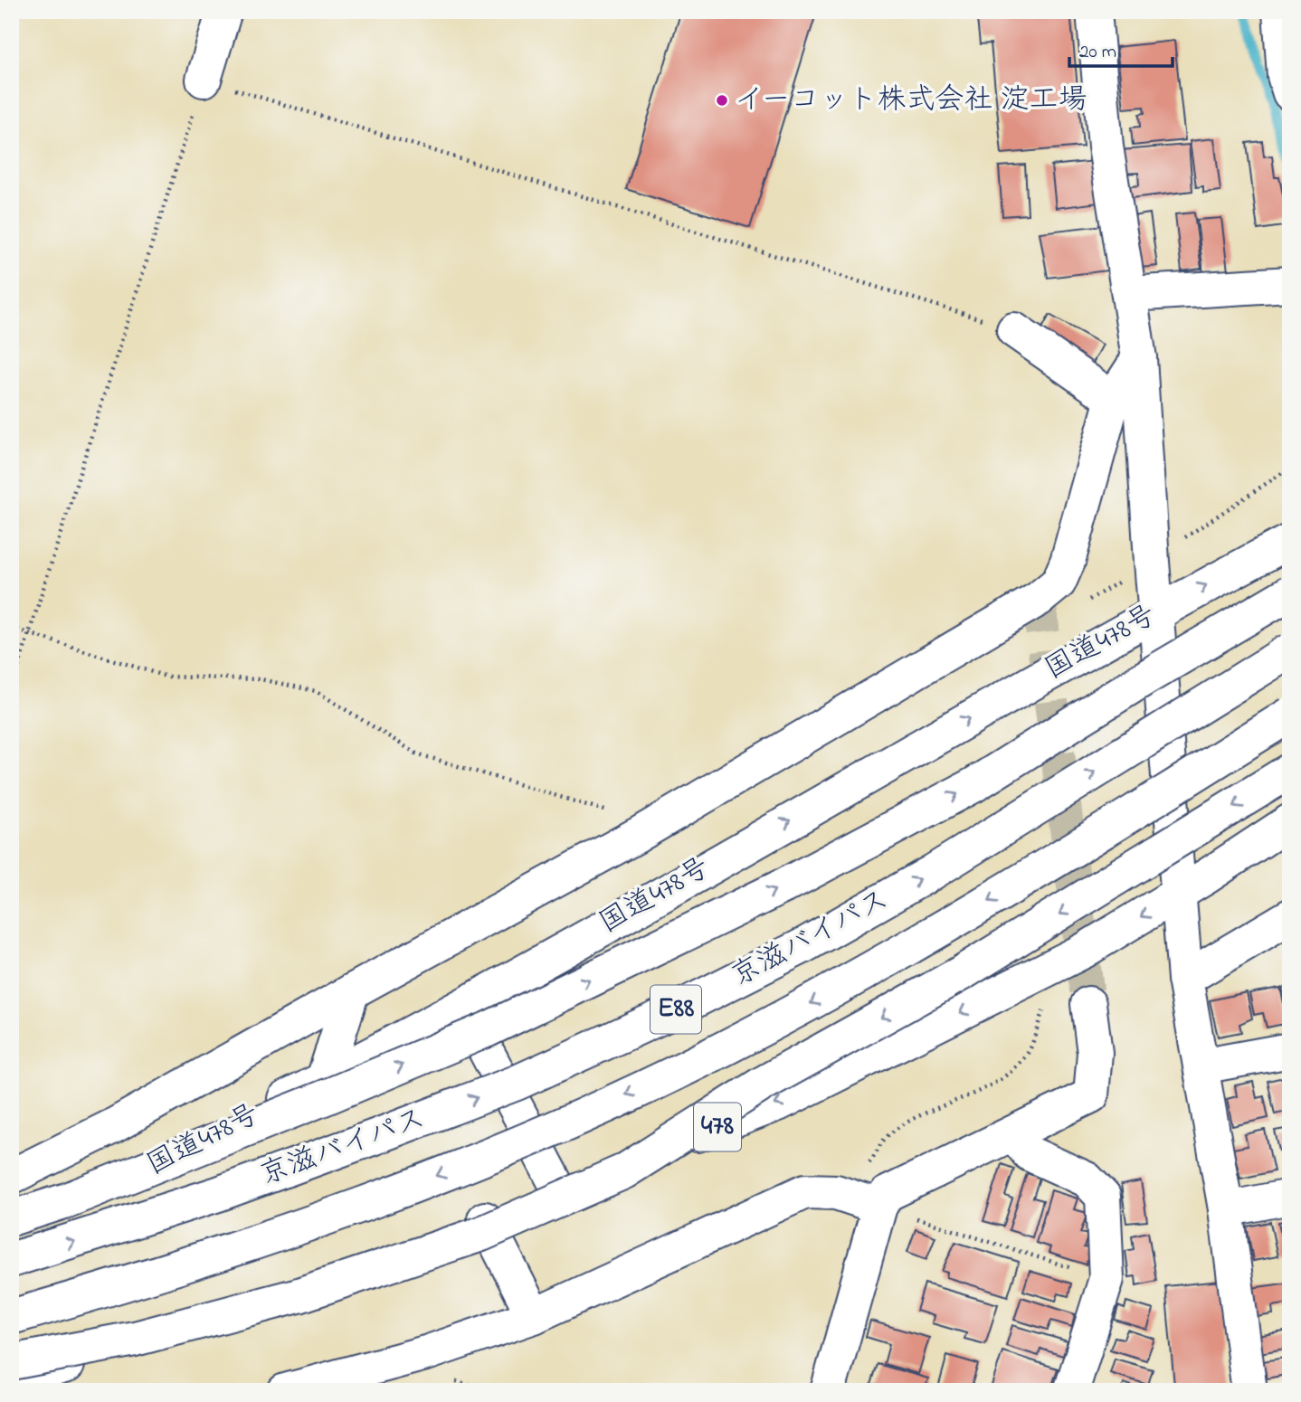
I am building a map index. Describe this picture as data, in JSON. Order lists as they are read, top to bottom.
{
  "streets": {
    "main road": [
      "国道478号",
      "京滋バイパス",
      "E88",
      "478"
    ]
  },
  "places": ["イーコット株式会社 淀工場"],
  "scale_bar": "20 m"
}
